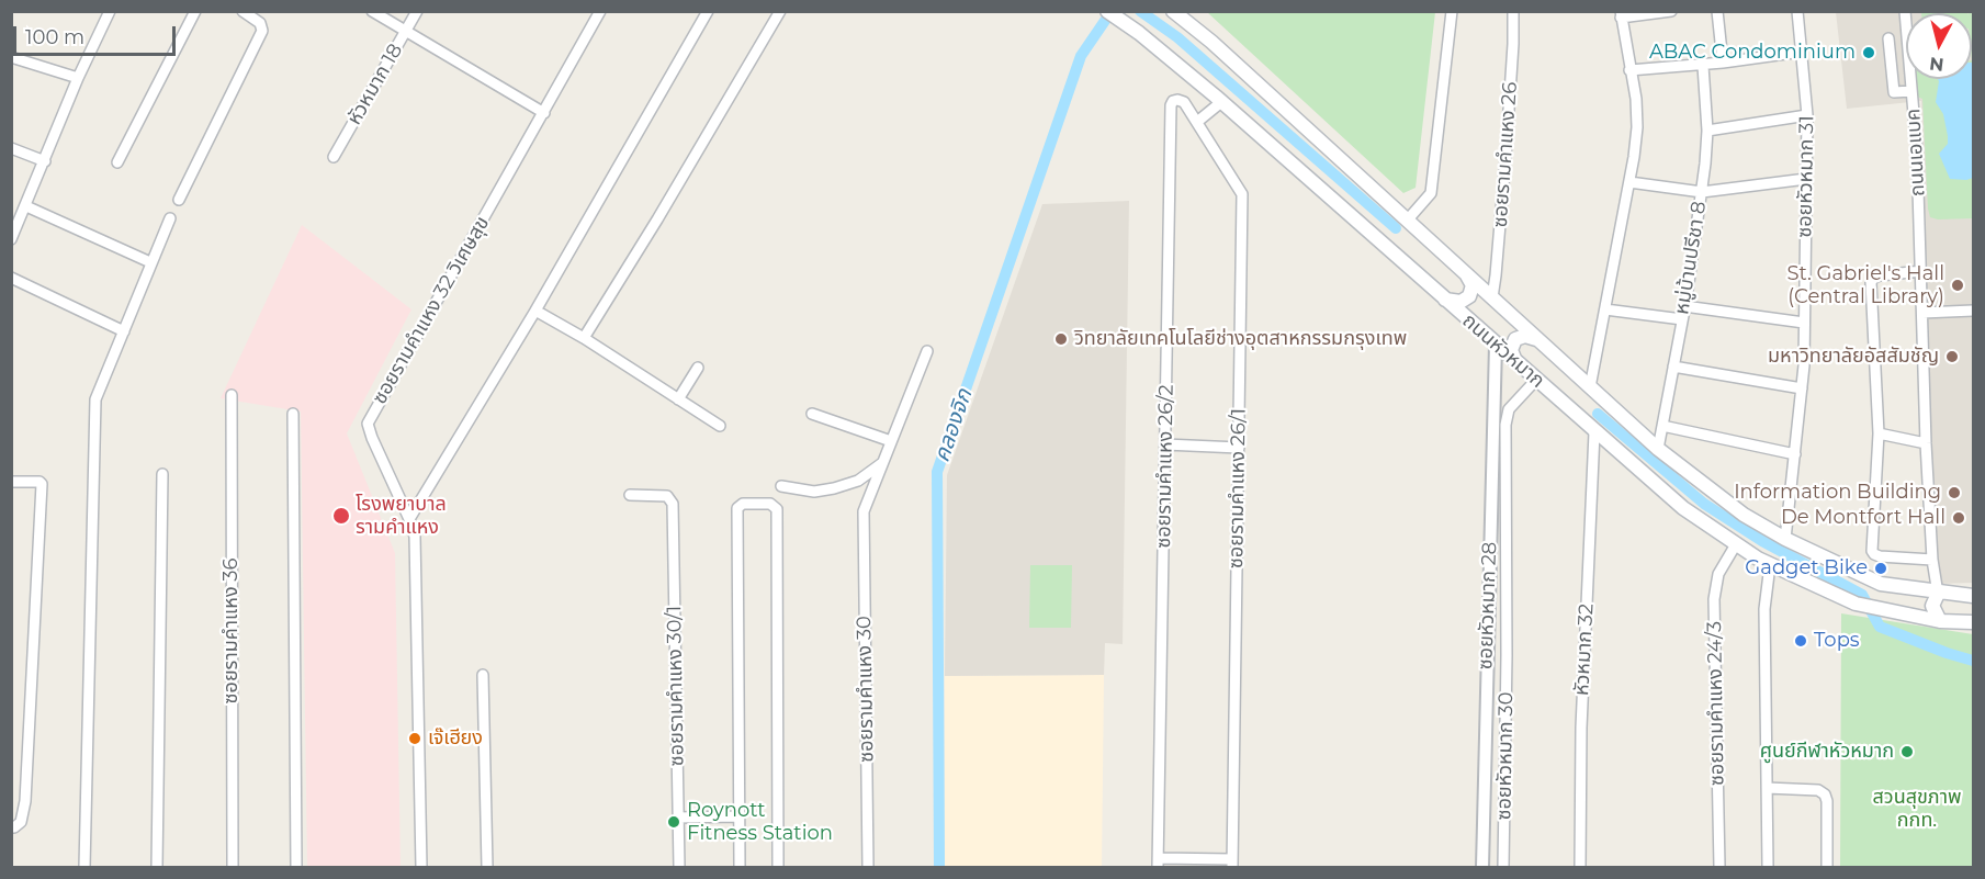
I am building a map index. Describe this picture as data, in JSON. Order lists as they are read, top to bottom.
{
  "streets": {
    "main road": ["ถนนหัวหมาก"],
    "street": [
      "หัวหมาก 18",
      "ถนนเอแบค",
      "ซอยรามคำแหง 26",
      "ซอยหัวหมาก 31",
      "หมู่บ้านปรีชา 8",
      "ซอยรามคำแหง 32 วิเศษสุข",
      "ซอยรามคำแหง 26/2",
      "ซอยรามคำแหง 26/1",
      "ซอยหัวหมาก 28",
      "ซอยรามคำแหง 36",
      "หัวหมาก 32",
      "ซอยรามคำแหง 30/1",
      "ซอยรามคำแหง 30",
      "ซอยรามคำแหง 24/3",
      "ซอยหัวหมาก 30"
    ]
  },
  "crossings": [
    ["ถนนเอแบค", "ถนนหัวหมาก"],
    ["ซอยรามคำแหง 26", "ถนนหัวหมาก"],
    ["ซอยหัวหมาก 31", "ถนนหัวหมาก"],
    ["หมู่บ้านปรีชา 8", "ถนนหัวหมาก"],
    ["ถนนหัวหมาก", "ซอยหัวหมาก 28"],
    ["ถนนหัวหมาก", "หัวหมาก 32"],
    ["ถนนหัวหมาก", "ซอยรามคำแหง 24/3"],
    ["ถนนหัวหมาก", "ซอยหัวหมาก 30"],
    ["ซอยรามคำแหง 26/2", "ซอยรามคำแหง 26/1"]
  ],
  "water": ["คลองจิก"],
  "parks": ["สวนสุขภาพ กกท."],
  "places": [
    "ABAC Condominium",
    "St. Gabriel's Hall (Central Library)",
    "วิทยาลัยเทคโนโลยีช่างอุตสาหกรรมกรุงเทพ",
    "มหาวิทยาลัยอัสสัมชัญ",
    "Information Building",
    "โรงพยาบาล รามคำแหง",
    "De Montfort Hall",
    "Gadget Bike",
    "Tops",
    "เจ๊เฮียง",
    "ศูนย์กีฬาหัวหมาก",
    "Roynott Fitness Station"
  ],
  "scale_bar": "100 m",
  "north": "bottom"
}
